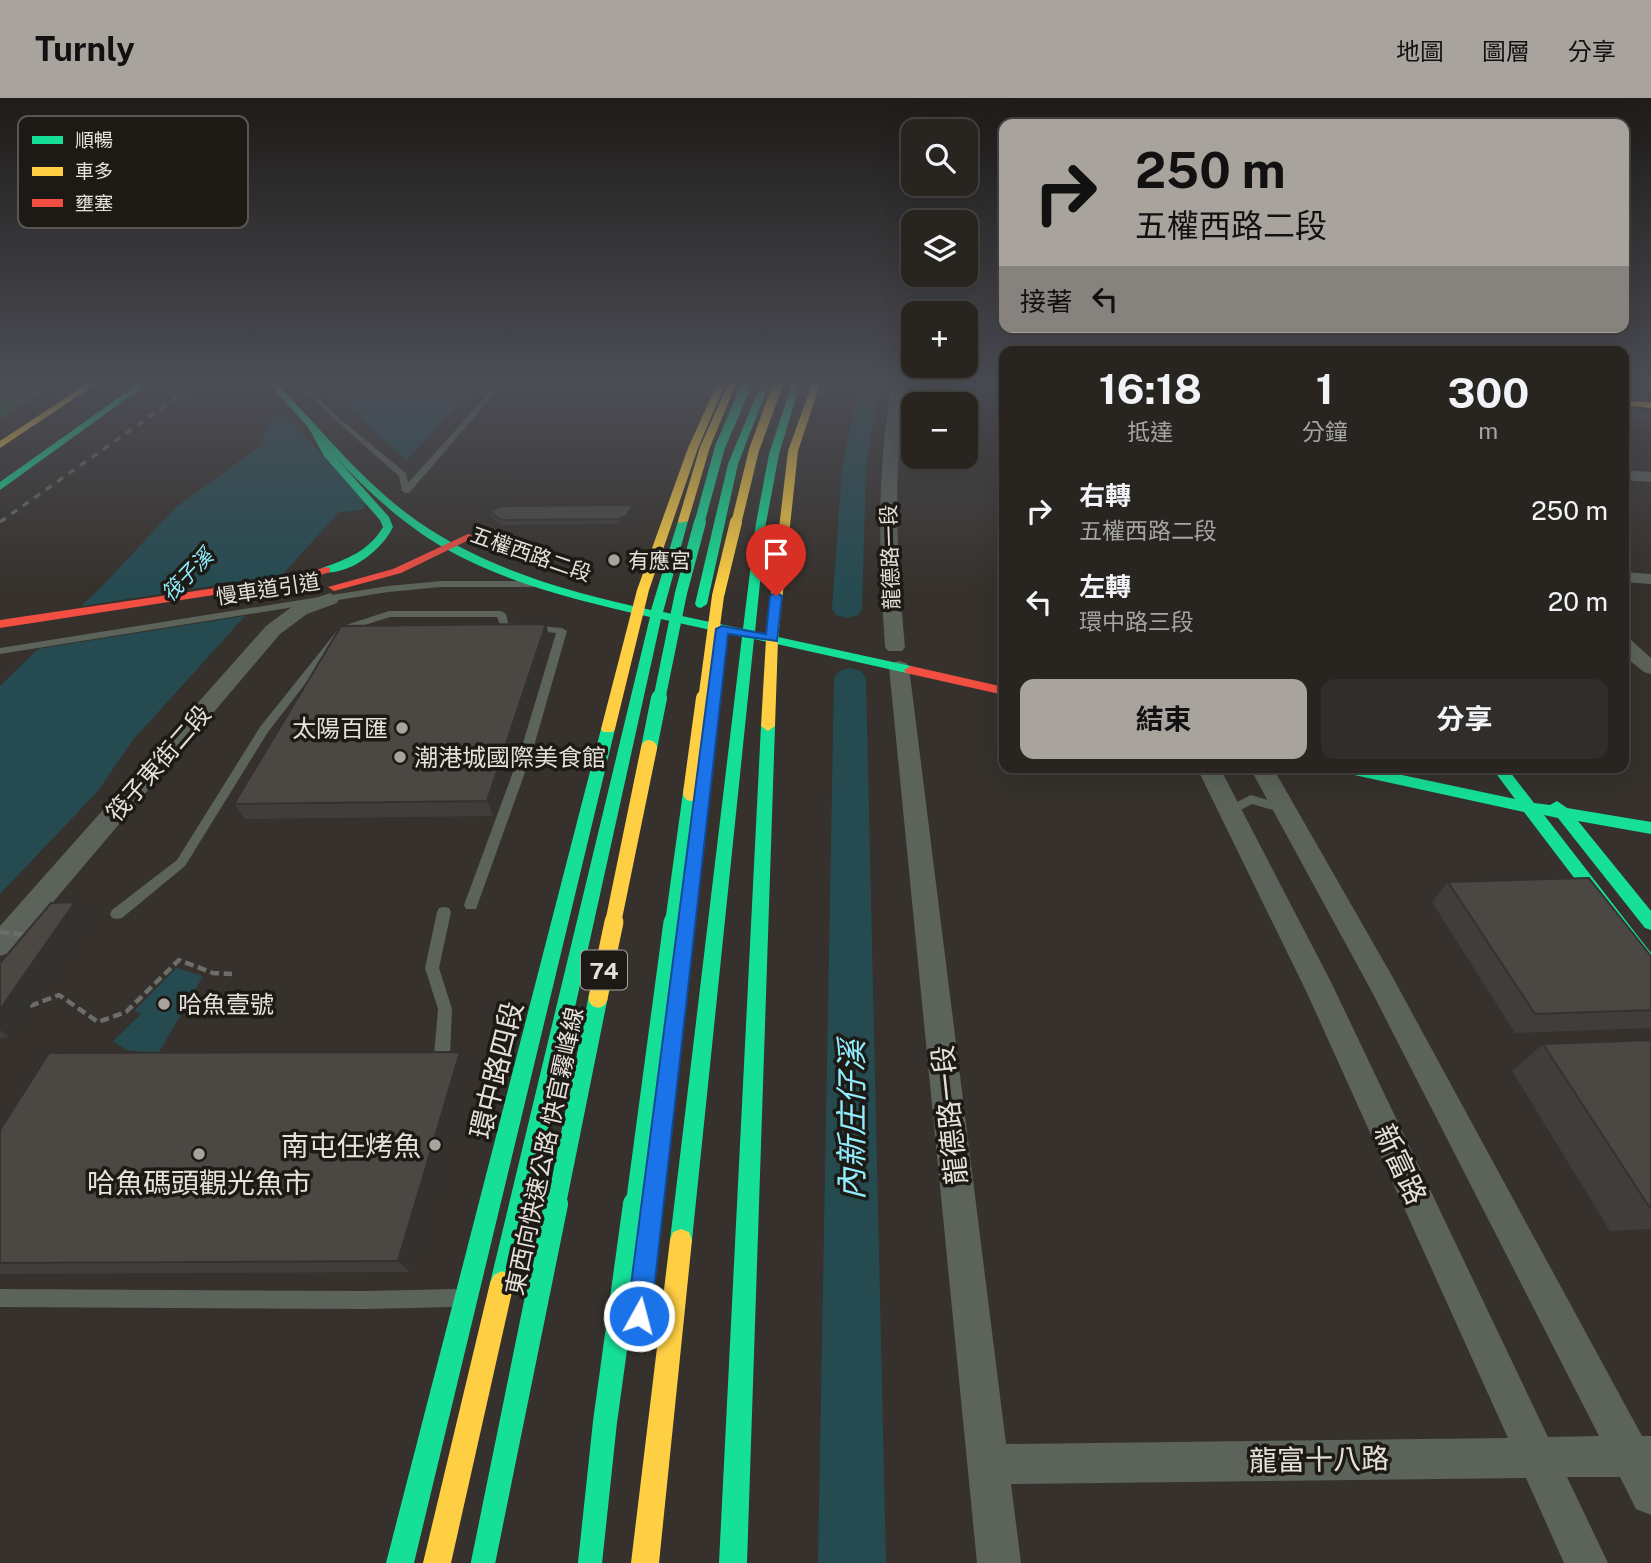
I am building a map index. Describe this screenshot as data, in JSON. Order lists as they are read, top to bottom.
{
  "streets": {
    "main road": [
      "五權西路二段",
      "74",
      "環中路四段",
      "東西向快速公路 快官霧峰線"
    ],
    "street": [
      "龍德路一段",
      "筏子東街二段",
      "新富路",
      "龍富十八路"
    ],
    "lane": ["慢車道引道"]
  },
  "crossings": [
    ["五權西路二段", "龍德路一段"],
    ["五權西路二段", "慢車道引道"],
    ["五權西路二段", "環中路四段"],
    ["龍德路一段", "龍富十八路"],
    ["慢車道引道", "筏子東街二段"],
    ["新富路", "龍富十八路"]
  ],
  "water": ["筏子溪", "內新庄仔溪"],
  "places": [
    "有應宮",
    "太陽百匯",
    "潮港城國際美食館",
    "哈魚壹號",
    "南屯任烤魚",
    "哈魚碼頭觀光魚市"
  ],
  "legend": ["順暢", "車多", "壅塞"],
  "page": {
    "header": "Turnly",
    "nav": ["地圖", "圖層", "分享"],
    "map_buttons": ["+", "−"],
    "turn": ["250 m", "五權西路二段"],
    "then": "接著",
    "eta": [
      "16:18",
      "抵達",
      "1",
      "分鐘",
      "300",
      "m"
    ],
    "list": [
      {
        "name": "右轉",
        "note": "五權西路二段",
        "value": "250 m"
      },
      {
        "name": "左轉",
        "note": "環中路三段",
        "value": "20 m"
      }
    ],
    "buttons": ["結束", "分享"]
  }
}
